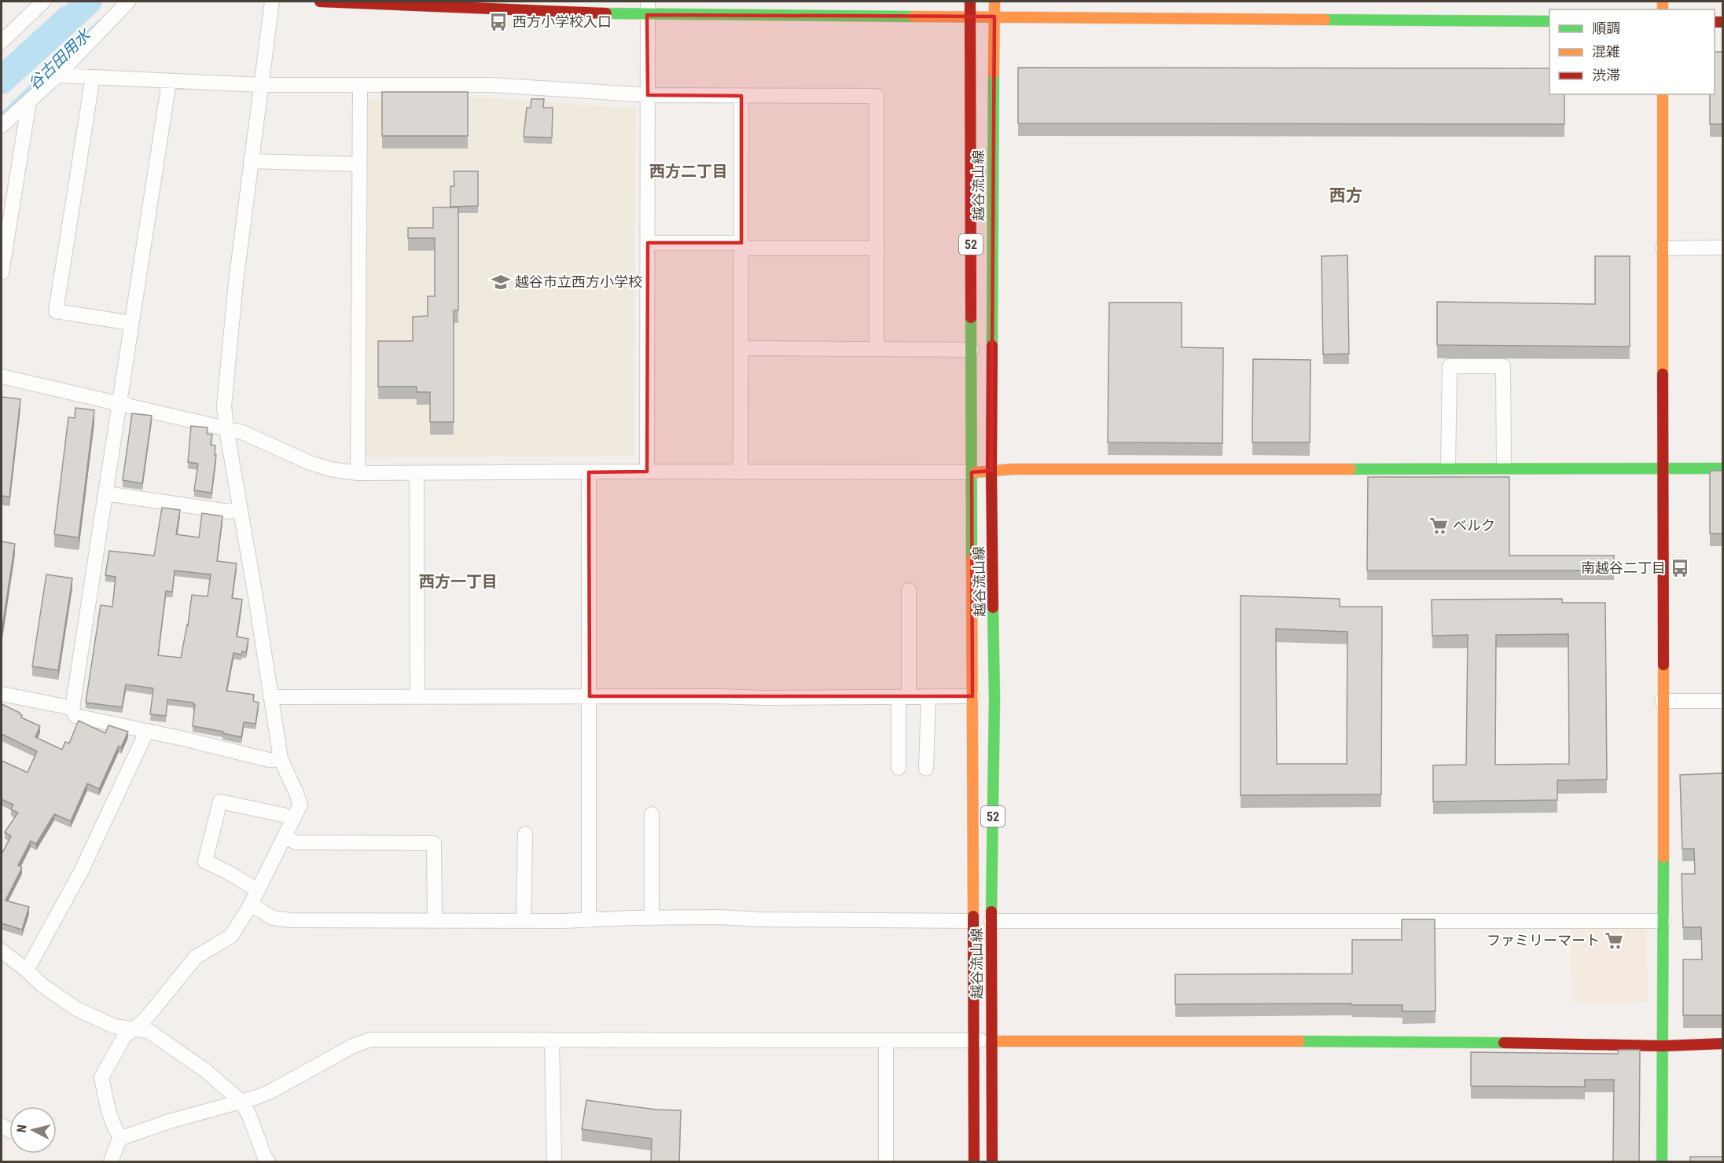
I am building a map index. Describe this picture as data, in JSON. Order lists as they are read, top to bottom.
{
  "streets": {
    "main road": ["越谷流山線", "52"]
  },
  "districts": ["西方二丁目", "西方", "西方一丁目"],
  "water": ["谷古田用水"],
  "places": {
    "bus stop": ["西方小学校入口", "南越谷二丁目"],
    "school or university": ["越谷市立西方小学校"],
    "supermarket": ["ベルク", "ファミリーマート"]
  },
  "legend": ["順調", "混雑", "渋滞"],
  "north": "left"
}
